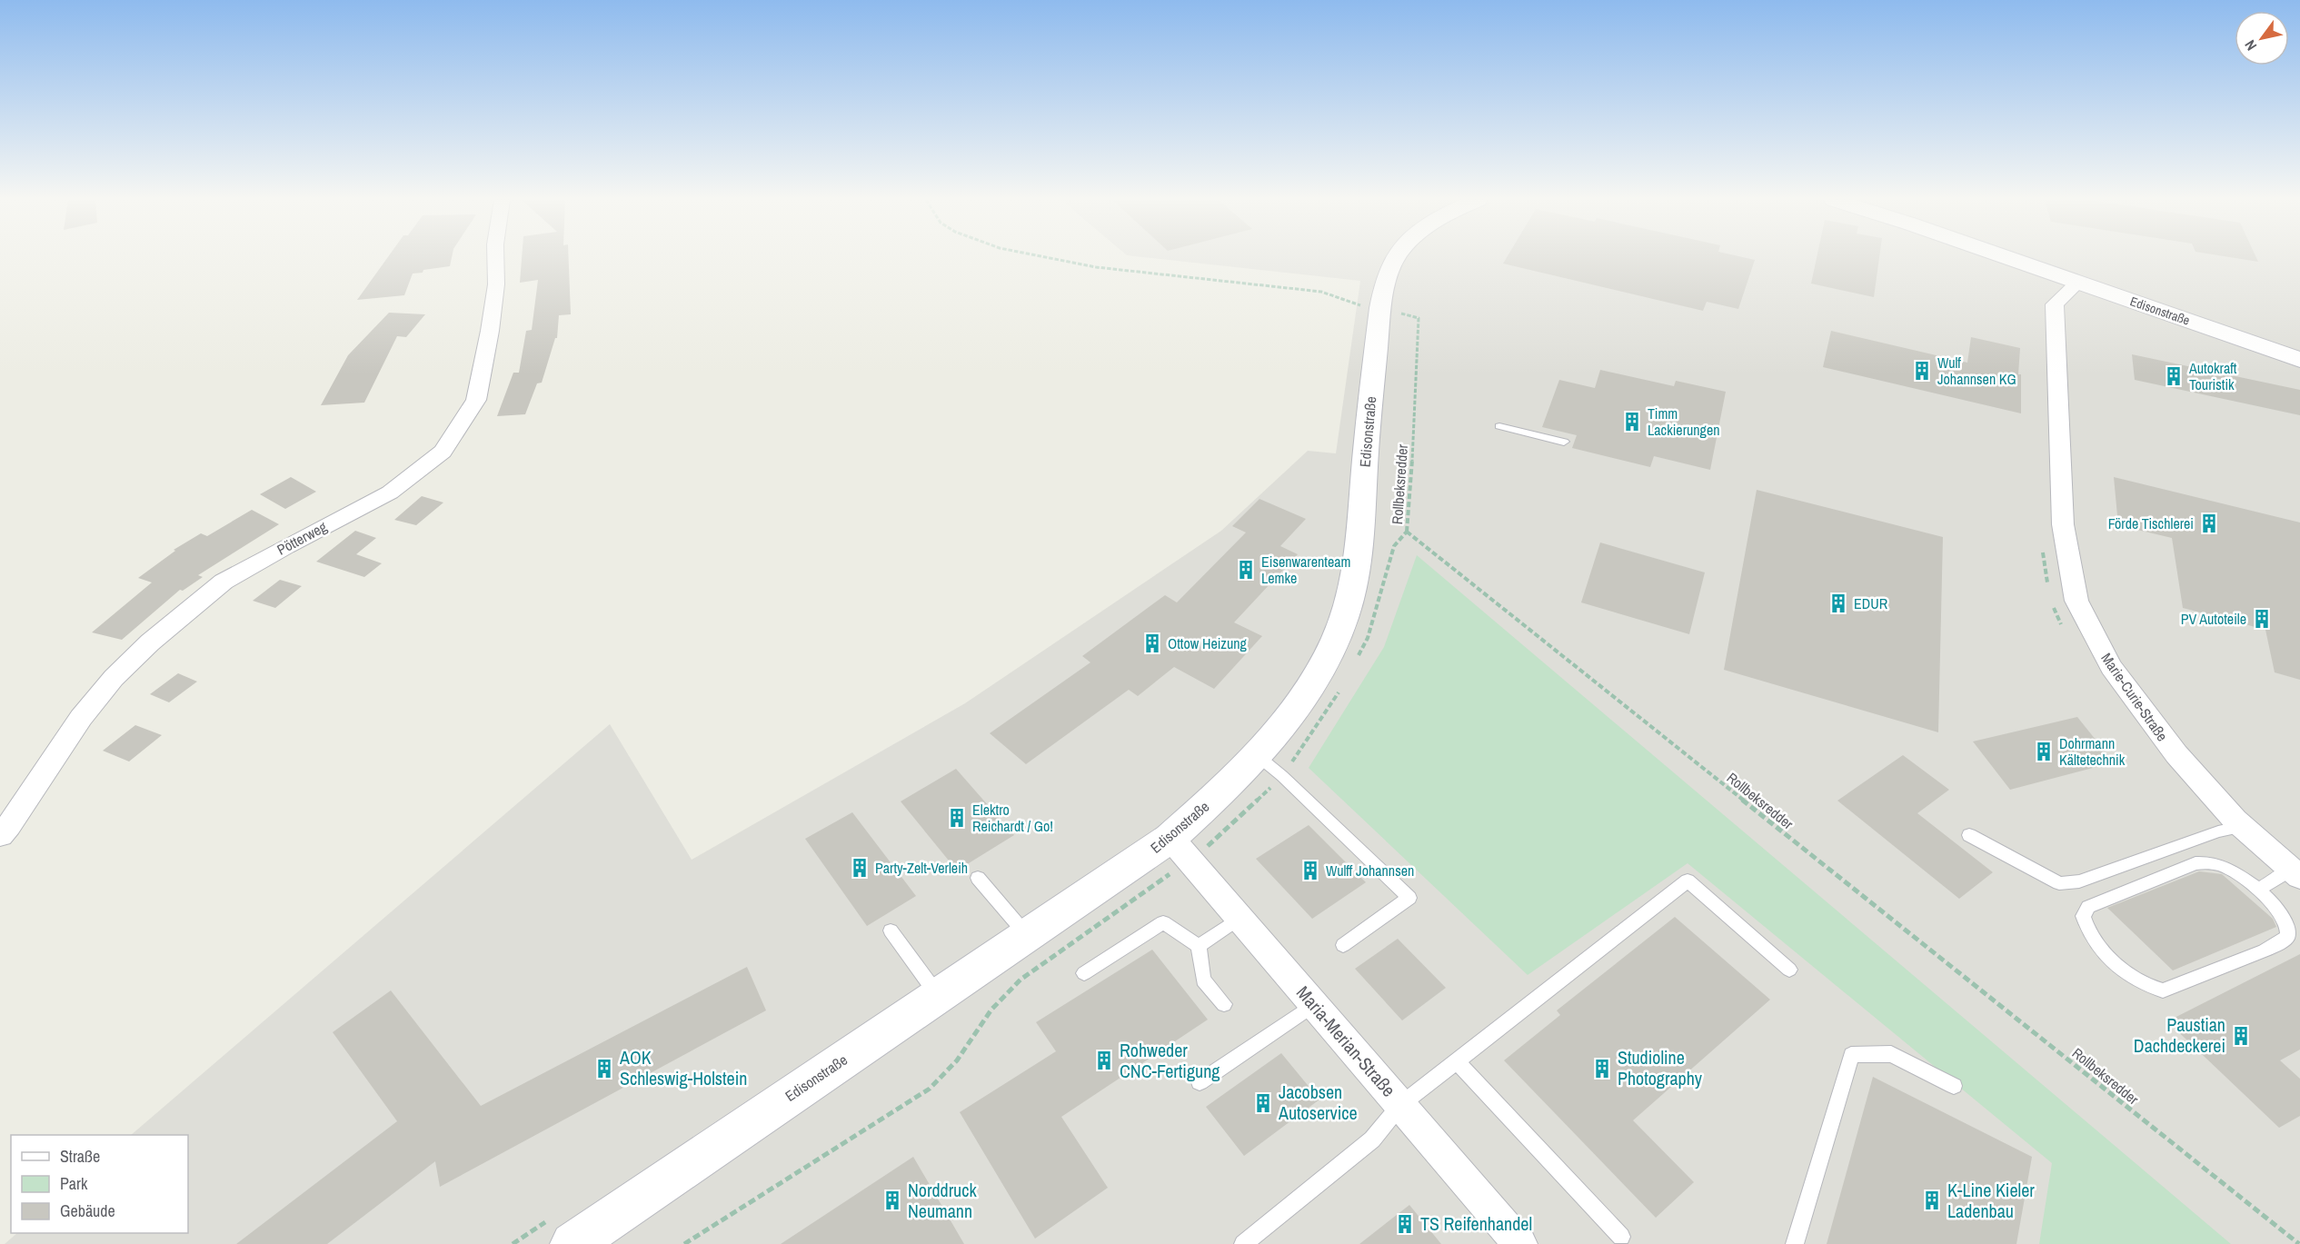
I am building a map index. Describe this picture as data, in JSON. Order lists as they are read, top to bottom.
{
  "streets": {
    "street": [
      "Edisonstraße",
      "Pötterweg",
      "Marie-Curie-Straße",
      "Maria-Merian-Straße"
    ],
    "path": ["Rollbeksredder"]
  },
  "crossings": [
    ["Edisonstraße", "Rollbeksredder"],
    ["Edisonstraße", "Marie-Curie-Straße"],
    ["Edisonstraße", "Maria-Merian-Straße"]
  ],
  "places": {
    "building": [
      "Wulf Johannsen KG",
      "Autokraft Touristik",
      "Timm Lackierungen",
      "Förde Tischlerei",
      "Eisenwarenteam Lemke",
      "EDUR",
      "PV Autoteile",
      "Ottow Heizung",
      "Dohrmann Kältetechnik",
      "Elektro Reichardt / Go!",
      "Party-Zelt-Verleih",
      "Wulff Johannsen",
      "Paustian Dachdeckerei",
      "Rohweder CNC-Fertigung",
      "AOK Schleswig-Holstein",
      "Studioline Photography",
      "Jacobsen Autoservice",
      "Norddruck Neumann",
      "K-Line Kieler Ladenbau",
      "TS Reifenhandel"
    ]
  },
  "legend": ["Straße", "Park", "Gebäude"],
  "north": "bottom left"
}
